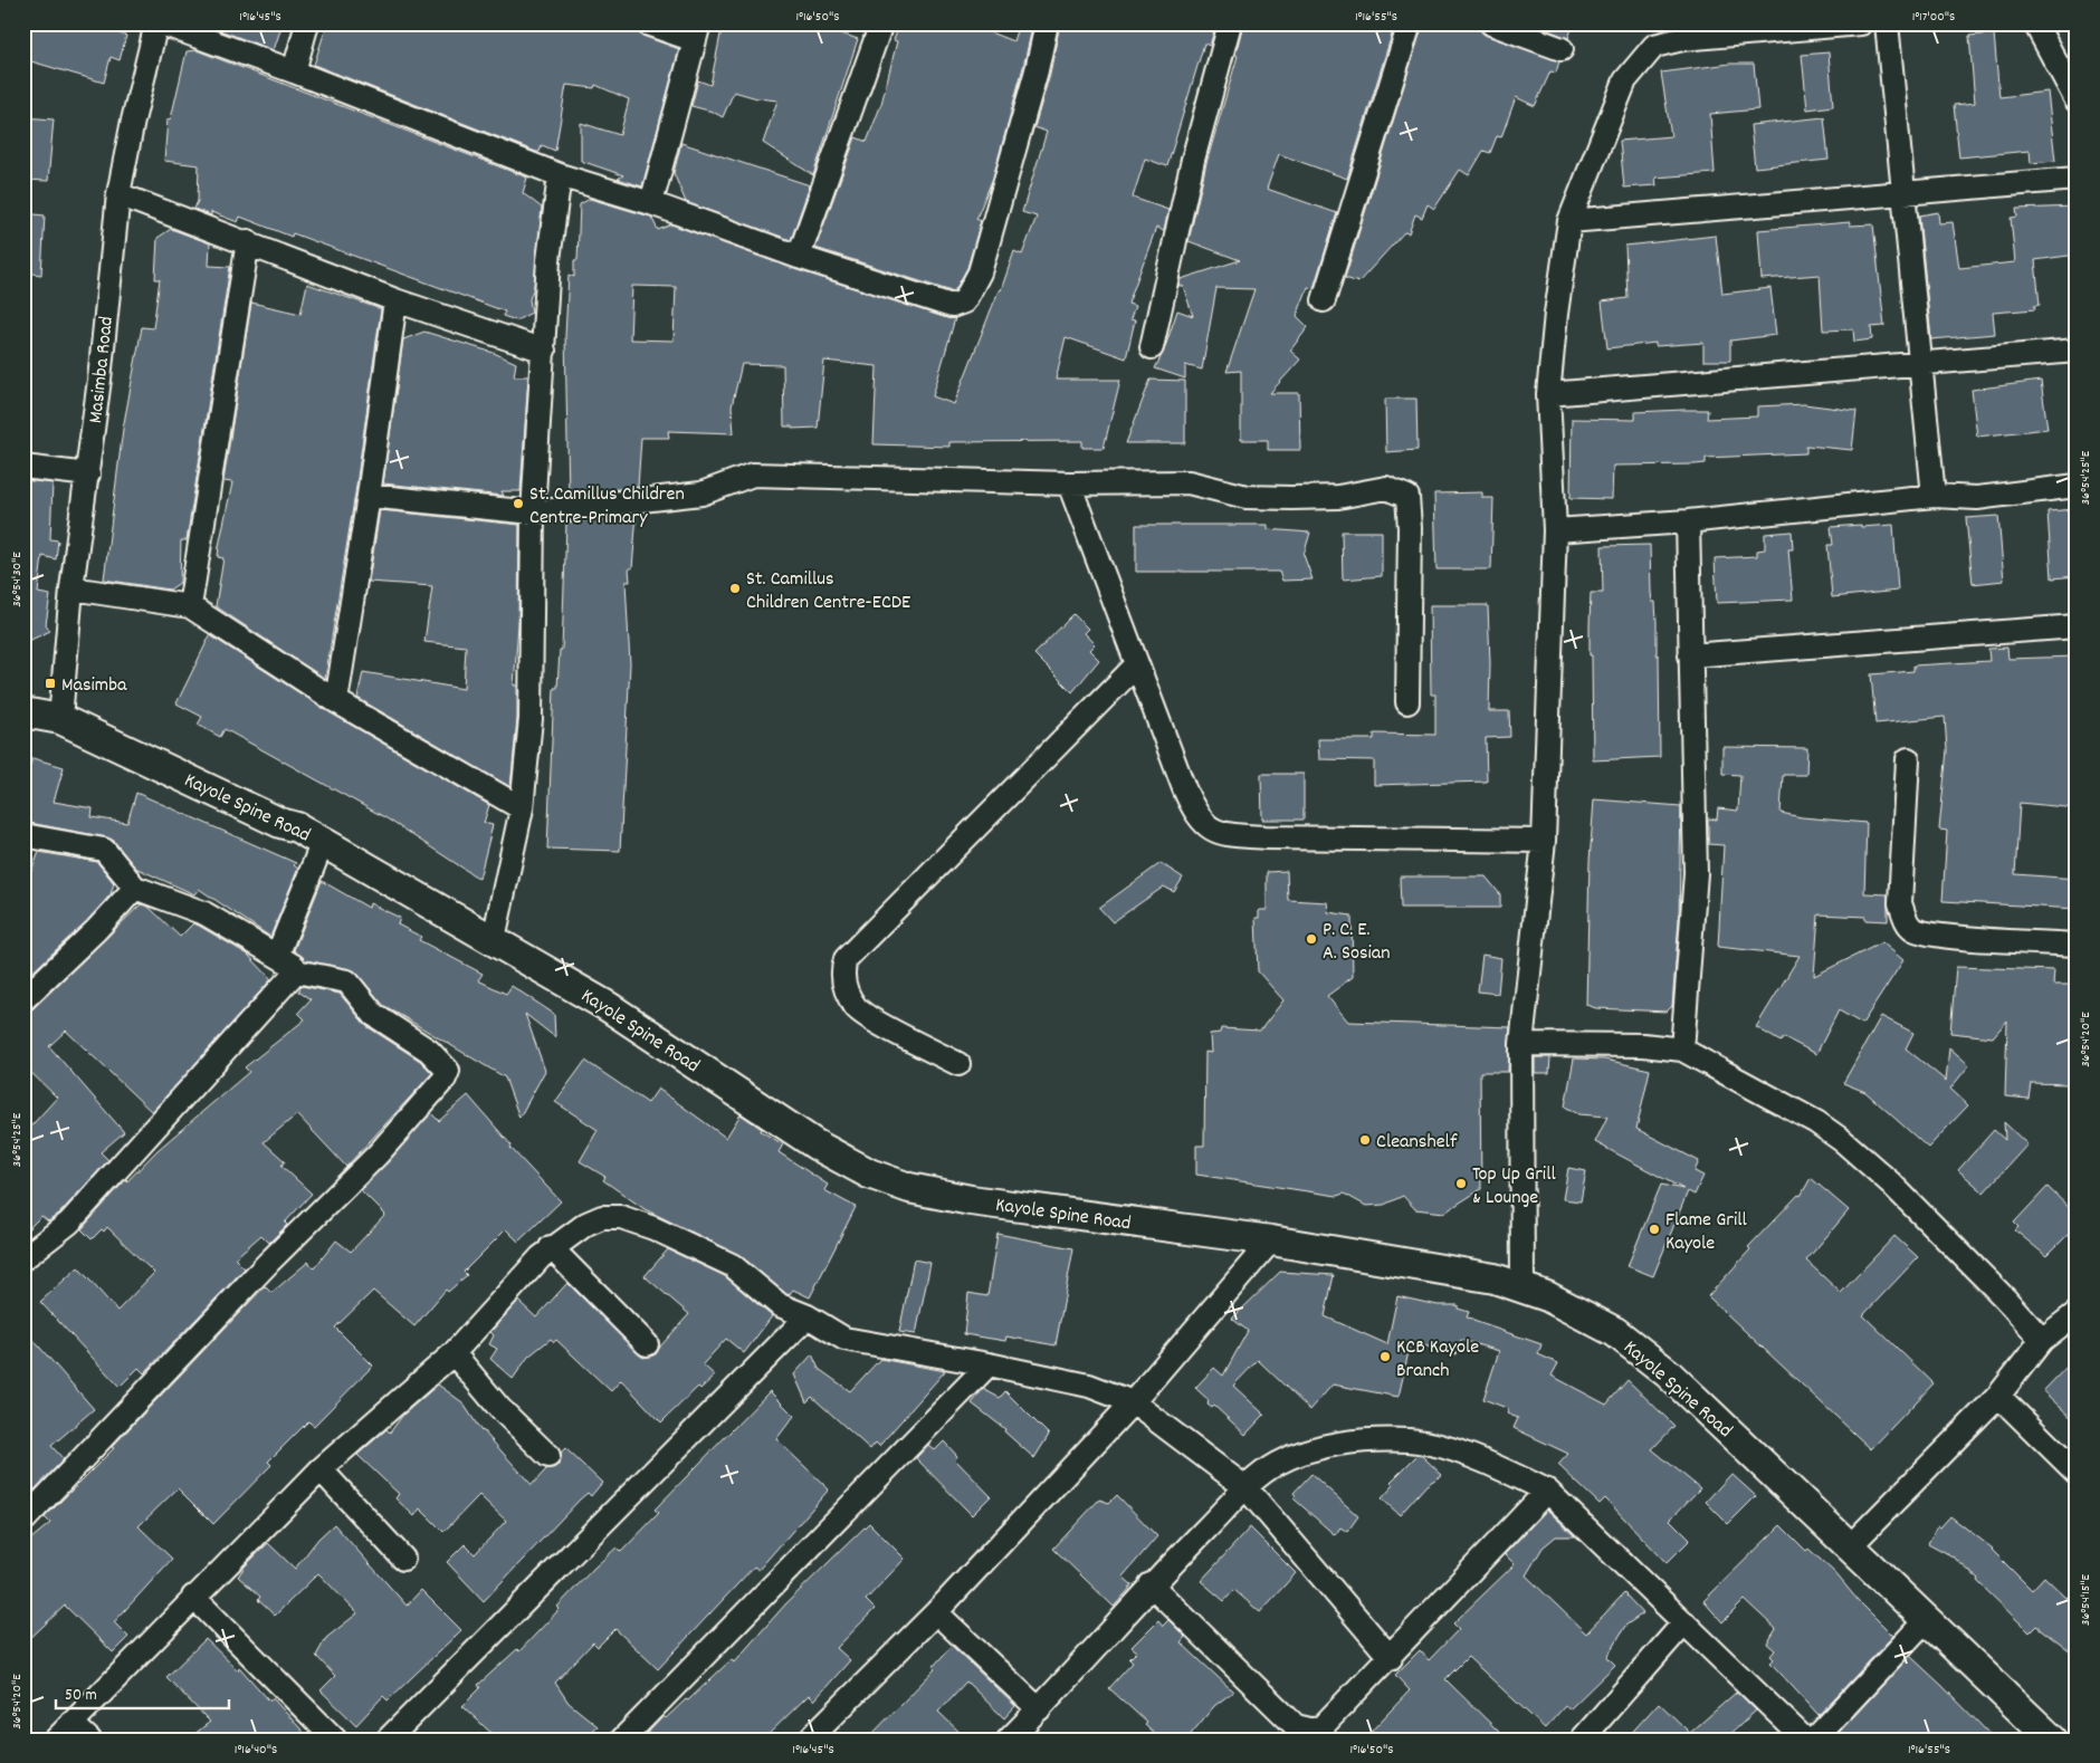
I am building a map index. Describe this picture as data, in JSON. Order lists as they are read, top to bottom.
{
  "streets": {
    "main road": ["Kayole Spine Road"],
    "street": ["Masimba Road"]
  },
  "crossings": [
    ["Masimba Road", "Kayole Spine Road"]
  ],
  "places": {
    "other": [
      "St. Camillus Children Centre-Primary",
      "St. Camillus Children Centre-ECDE",
      "P. C. E. A. Sosian",
      "Cleanshelf",
      "Top Up Grill & Lounge",
      "Flame Grill Kayole",
      "KCB Kayole Branch"
    ],
    "transit": ["Masimba"]
  },
  "scale_bar": "50 m",
  "coordinates": [
    "1°16'45\"S",
    "1°16'50\"S",
    "1°16'55\"S",
    "1°17'00\"S",
    "36°54'25\"E",
    "36°54'30\"E",
    "36°54'20\"E",
    "36°54'15\"E",
    "1°16'40\"S"
  ]
}
